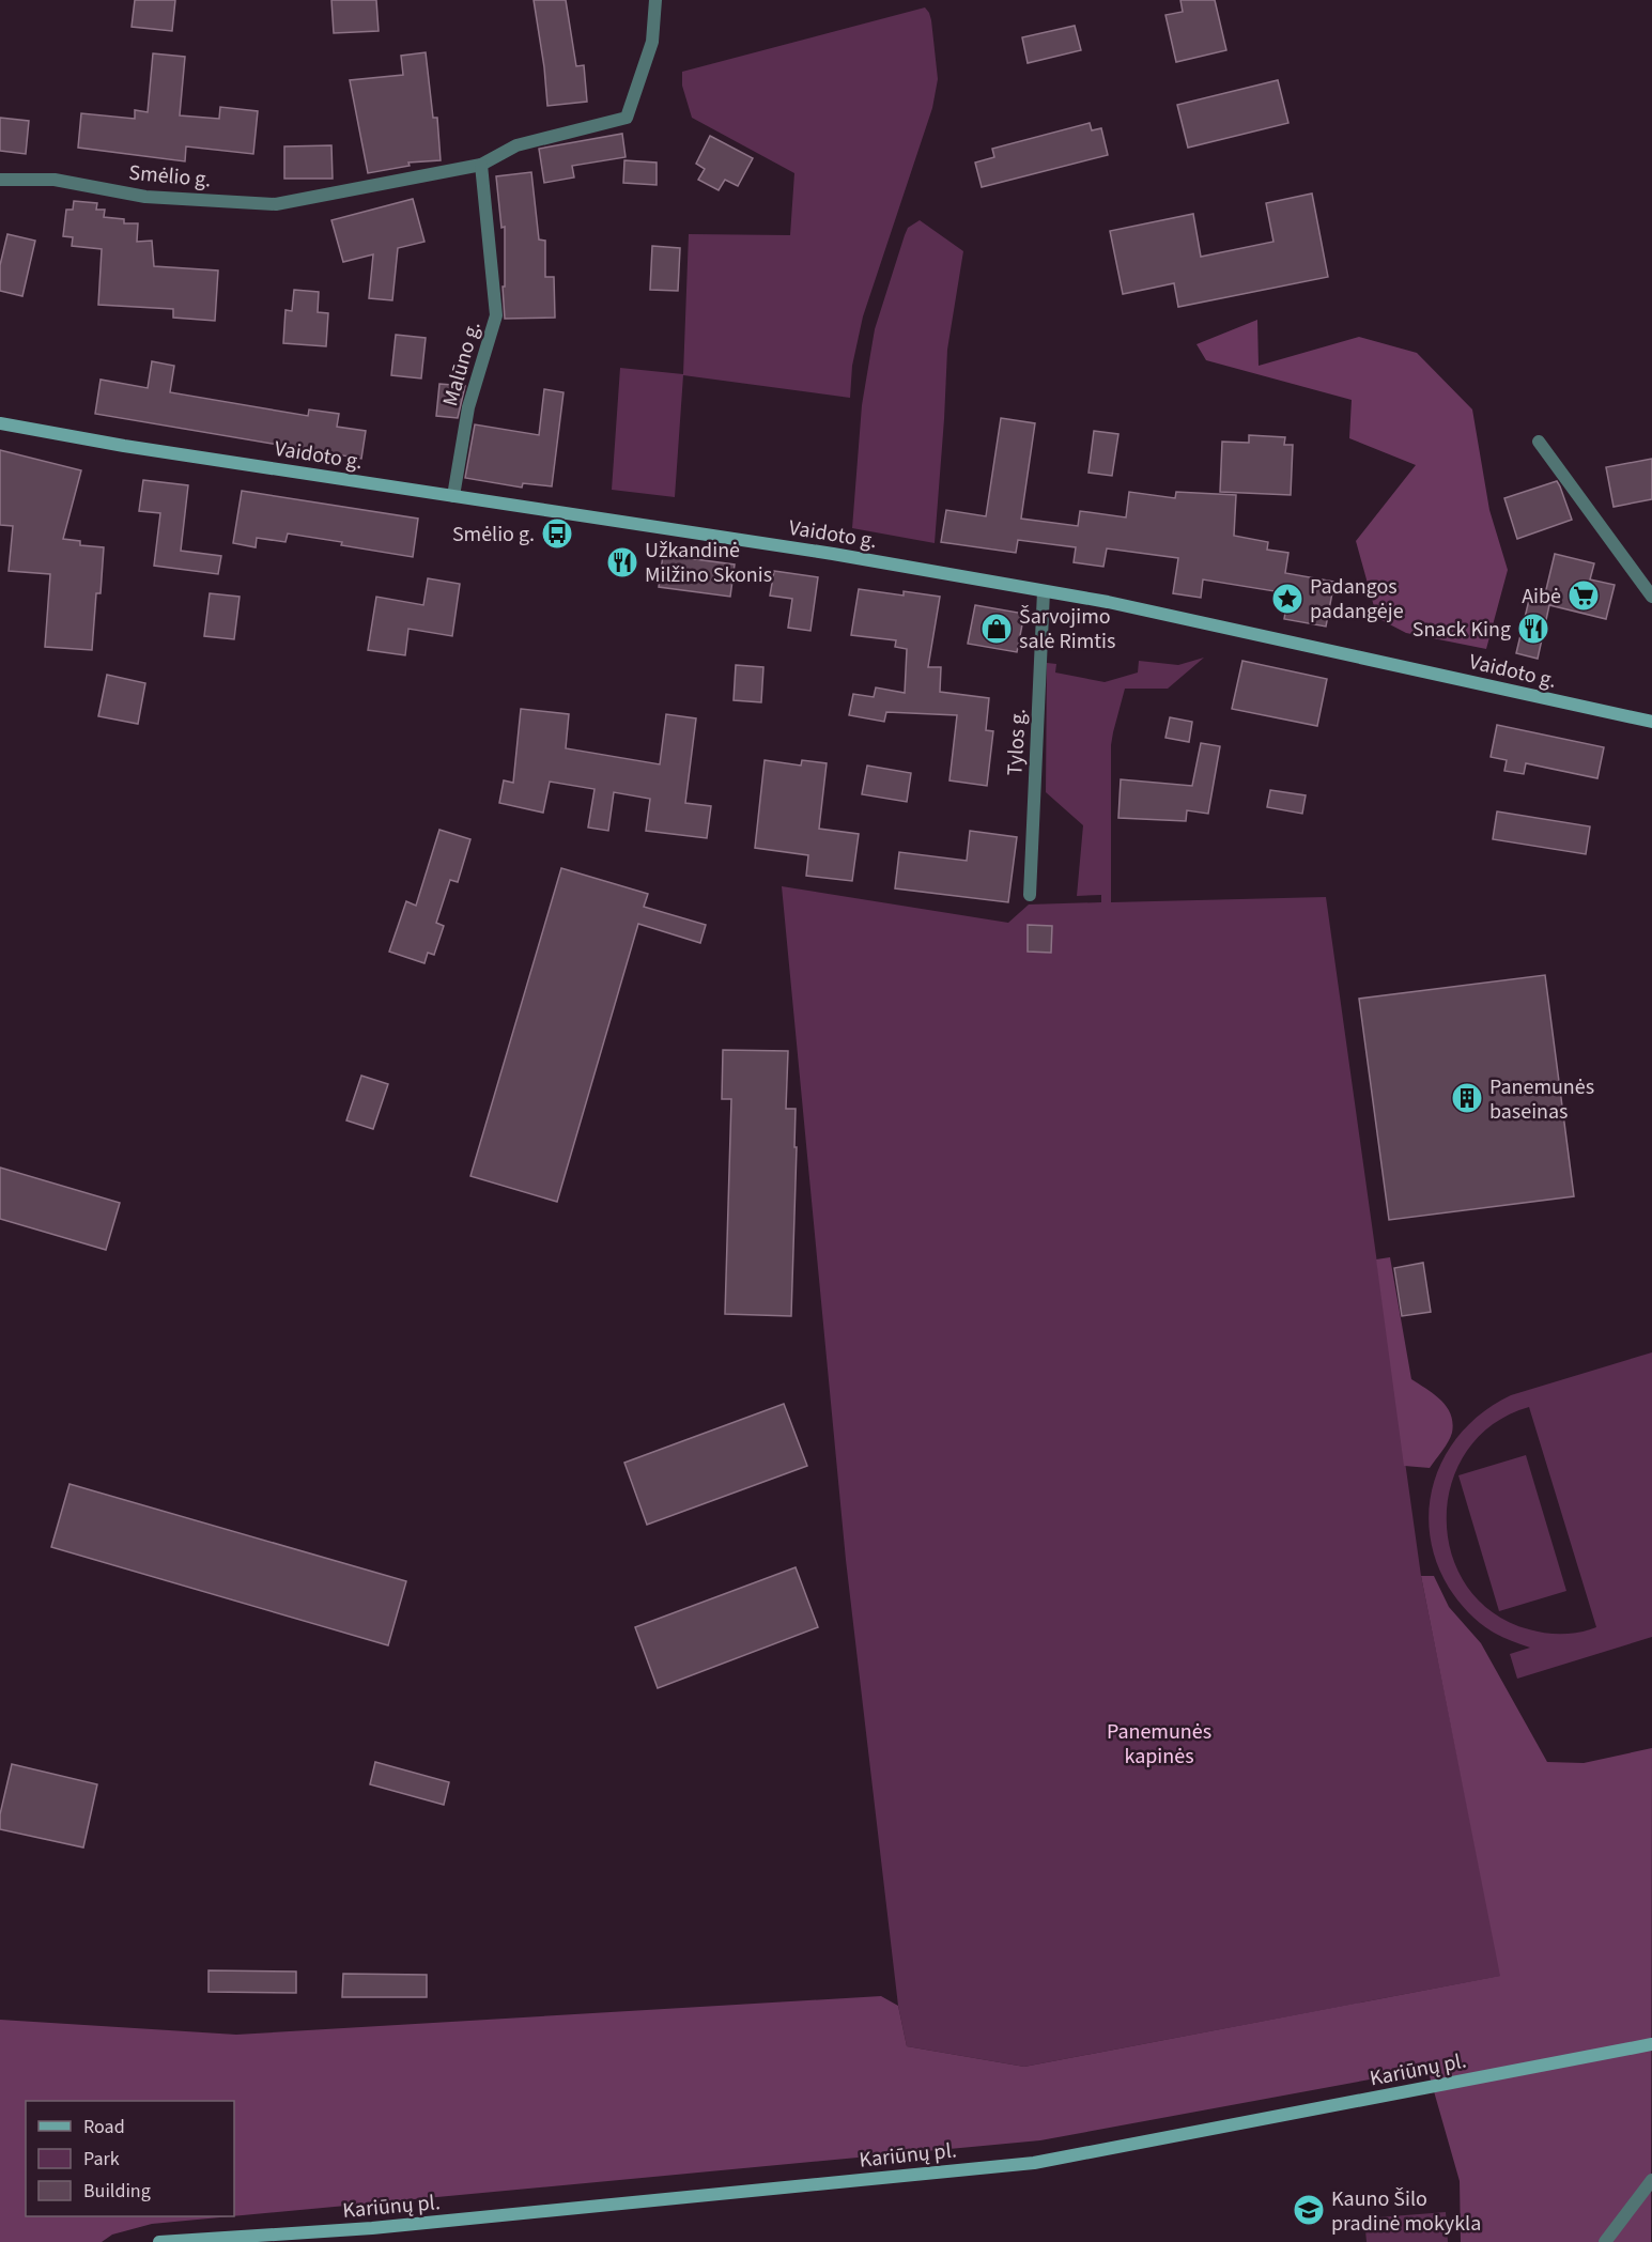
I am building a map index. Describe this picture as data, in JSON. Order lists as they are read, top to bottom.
{
  "streets": {
    "main road": ["Vaidoto g.", "Kariūnų pl."],
    "street": ["Smėlio g.", "Malūno g.", "Tylos g."]
  },
  "crossings": [
    ["Smėlio g.", "Malūno g."],
    ["Malūno g.", "Vaidoto g."],
    ["Vaidoto g.", "Tylos g."]
  ],
  "parks": ["Panemunės kapinės"],
  "places": {
    "bus stop": ["Smėlio g."],
    "restaurant": ["Užkandinė Milžino Skonis", "Snack King"],
    "supermarket": ["Aibė"],
    "place": ["Padangos padangėje"],
    "shop": ["Šarvojimo salė Rimtis"],
    "building": ["Panemunės baseinas"],
    "school or university": ["Kauno Šilo pradinė mokykla"]
  },
  "legend": ["Road", "Park", "Building"]
}
